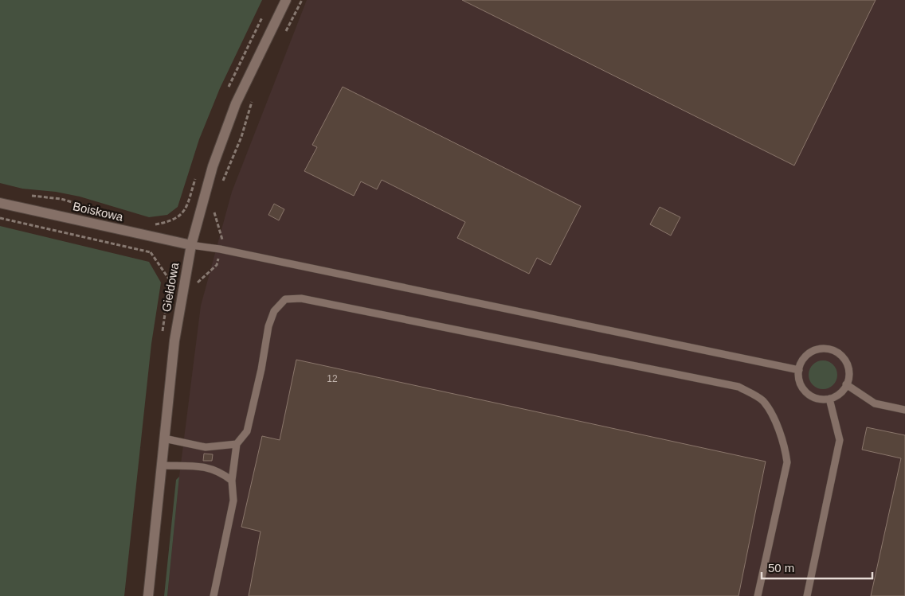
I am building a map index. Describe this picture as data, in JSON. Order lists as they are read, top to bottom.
{
  "streets": {
    "street": ["Boiskowa", "Giełdowa"]
  },
  "crossings": [
    ["Boiskowa", "Giełdowa"]
  ],
  "house_numbers": ["12"],
  "scale_bar": "50 m"
}
